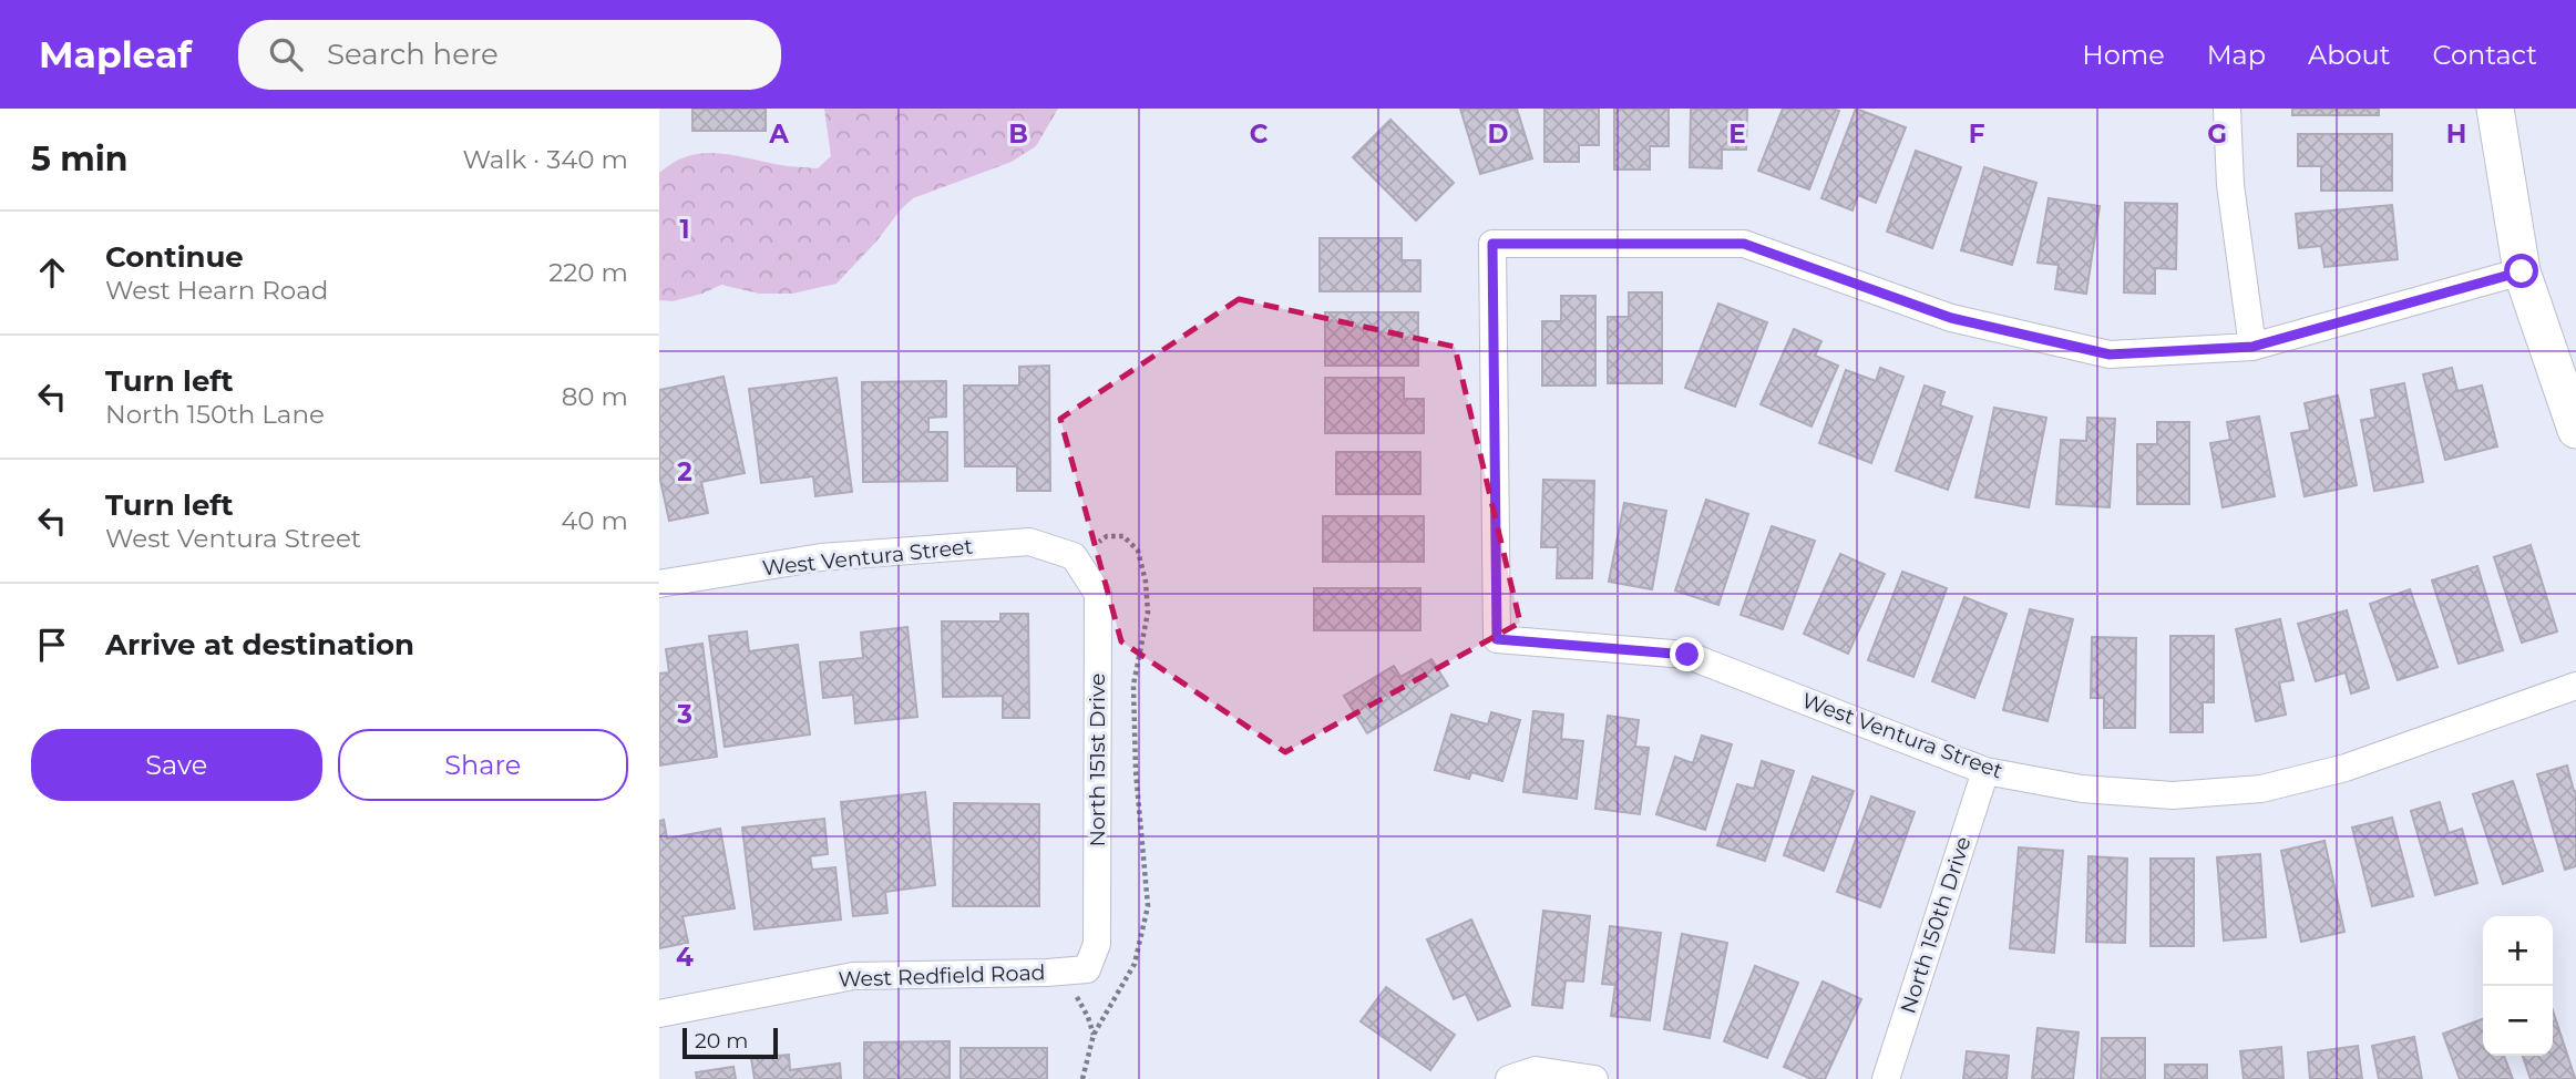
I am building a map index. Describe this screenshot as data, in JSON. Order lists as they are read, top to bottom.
{
  "streets": {
    "street": [
      "West Ventura Street",
      "North 151st Drive",
      "North 150th Drive",
      "West Redfield Road"
    ]
  },
  "crossings": [
    ["West Ventura Street", "North 151st Drive"],
    ["West Ventura Street", "North 150th Drive"],
    ["North 151st Drive", "West Redfield Road"]
  ],
  "scale_bar": "20 m",
  "page": {
    "header": "Mapleaf",
    "search": "Search here",
    "nav": [
      "Home",
      "Map",
      "About",
      "Contact"
    ],
    "heading": ["5 min", "Walk · 340 m"],
    "list": [
      ["Continue", "West Hearn Road", "220 m"],
      ["Turn left", "North 150th Lane", "80 m"],
      ["Turn left", "West Ventura Street", "40 m"],
      "Arrive at destination"
    ],
    "buttons": ["Save", "Share"],
    "map_buttons": ["+", "−"],
    "scale": "20 m"
  },
  "grid": {
    "columns": [
      "A",
      "B",
      "C",
      "D",
      "E",
      "F",
      "G",
      "H"
    ],
    "rows": [
      "1",
      "2",
      "3",
      "4"
    ]
  }
}
